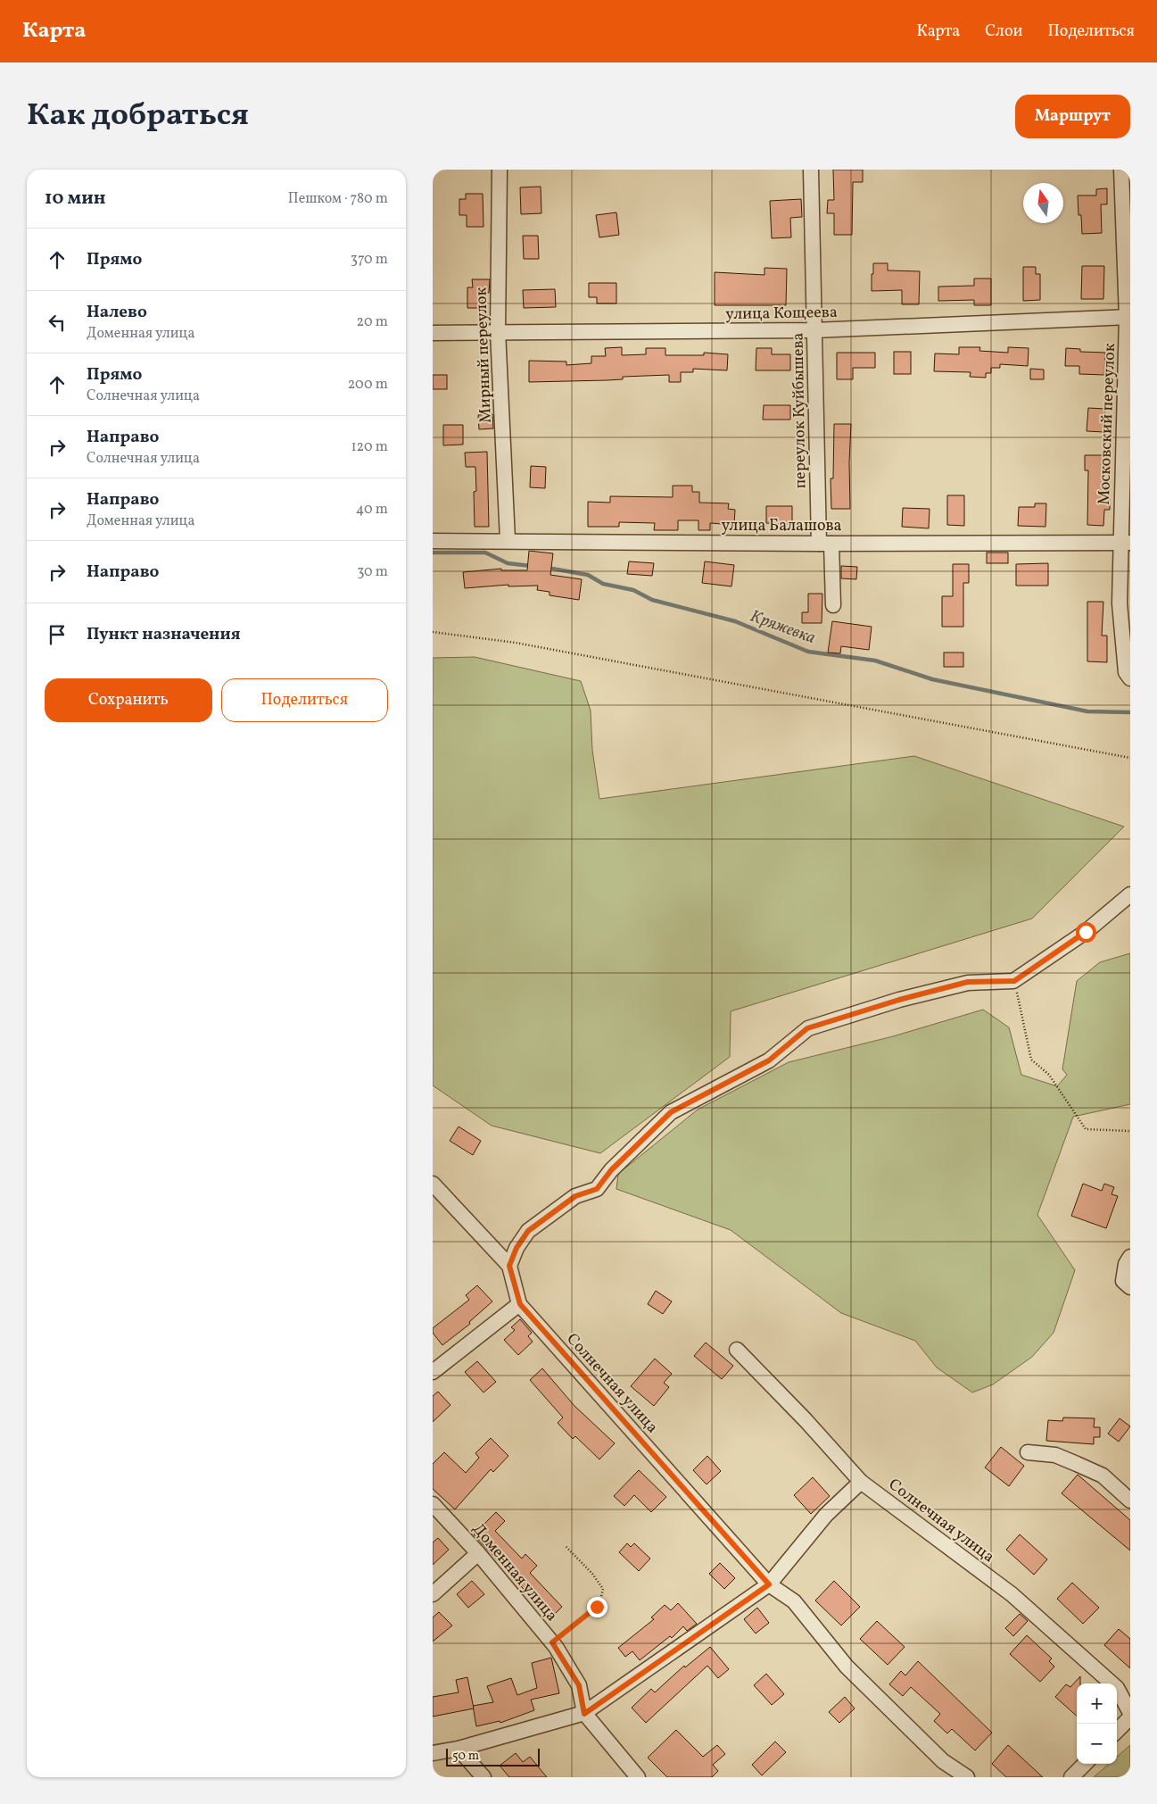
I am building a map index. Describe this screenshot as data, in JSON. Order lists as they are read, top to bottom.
{
  "streets": {
    "street": [
      "улица Кощеева",
      "Мирный переулок",
      "переулок Куйбышева",
      "Московский переулок",
      "улица Балашова",
      "Солнечная улица",
      "Доменная улица"
    ]
  },
  "crossings": [
    ["улица Кощеева", "Мирный переулок"],
    ["улица Кощеева", "переулок Куйбышева"],
    ["улица Кощеева", "Московский переулок"],
    ["Мирный переулок", "улица Балашова"],
    ["переулок Куйбышева", "улица Балашова"],
    ["Московский переулок", "улица Балашова"]
  ],
  "water": ["Кряжевка"],
  "scale_bar": "50 m",
  "north": "top",
  "page": {
    "header": "Карта",
    "nav": ["Карта", "Слои", "Поделиться"],
    "title": "Как добраться",
    "buttons": [
      "Маршрут",
      ["Сохранить", "Поделиться"]
    ],
    "heading": ["10 мин", "Пешком · 780 m"],
    "list": [
      ["Прямо", "370 m"],
      ["Налево", "Доменная улица", "20 m"],
      ["Прямо", "Солнечная улица", "200 m"],
      ["Направо", "Солнечная улица", "120 m"],
      ["Направо", "Доменная улица", "40 m"],
      ["Направо", "30 m"],
      "Пункт назначения"
    ],
    "map_buttons": ["+", "−"],
    "scale": "50 m"
  }
}
